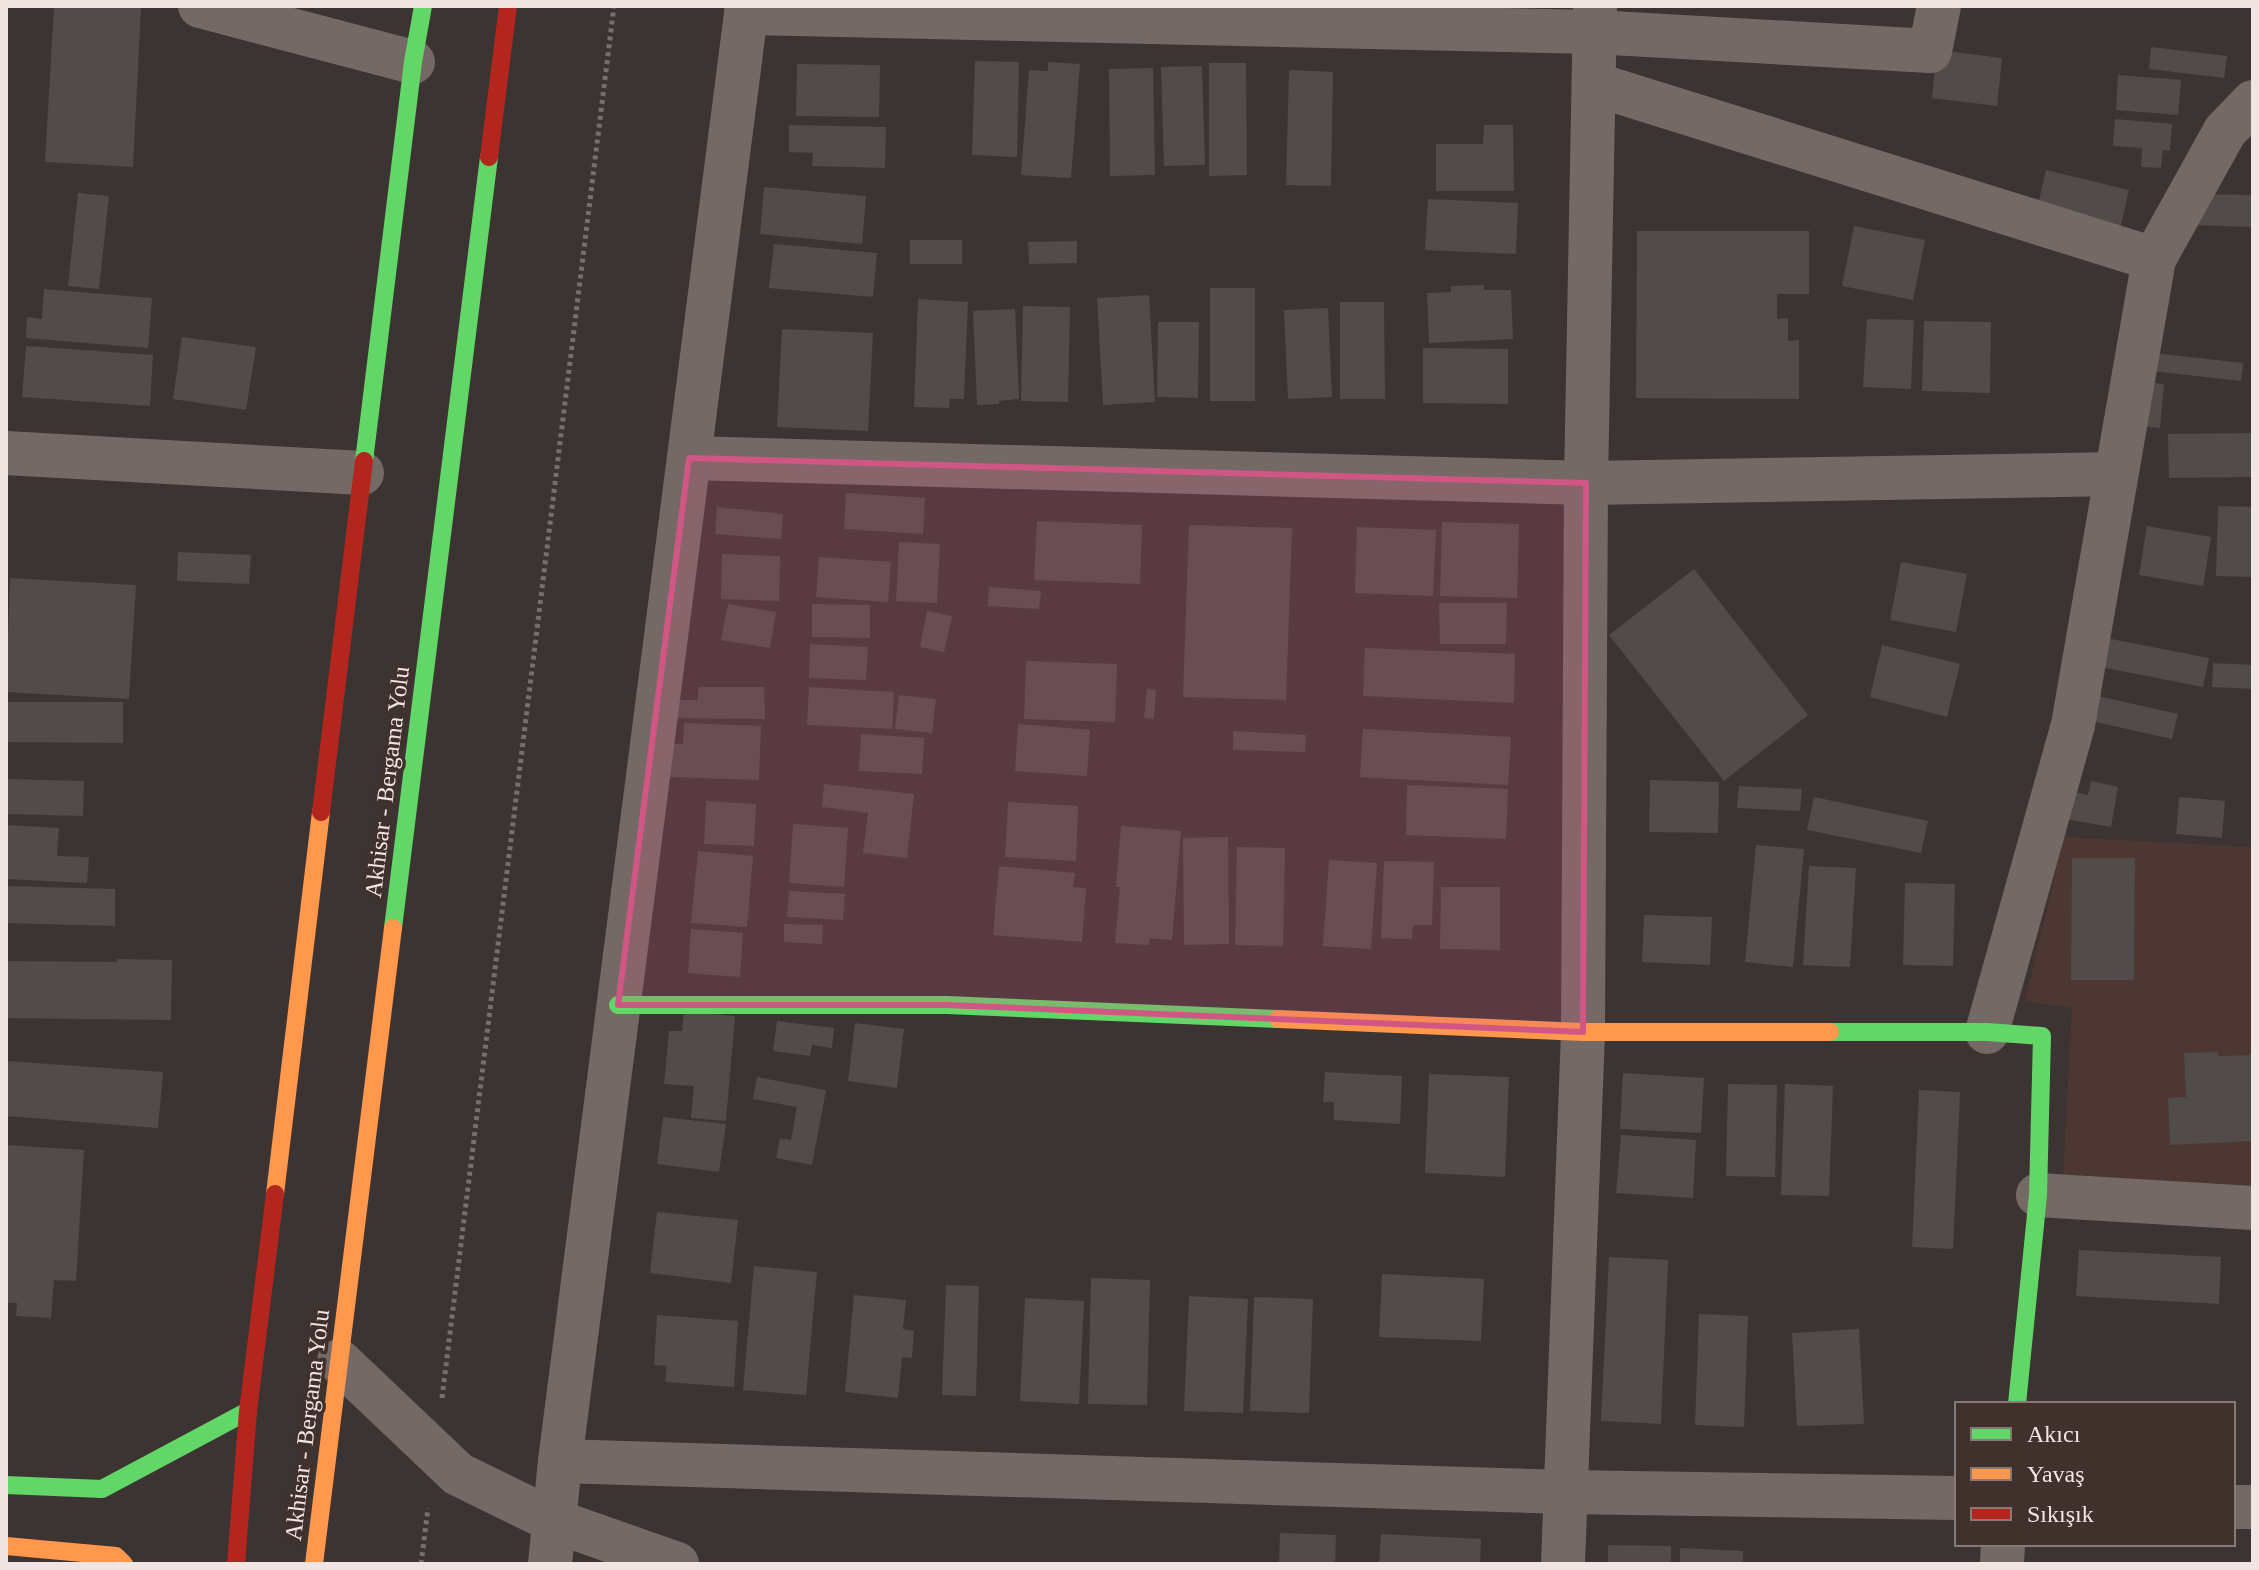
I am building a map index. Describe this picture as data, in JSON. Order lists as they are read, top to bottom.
{
  "streets": {
    "main road": ["Akhisar - Bergama Yolu"]
  },
  "legend": ["Akıcı", "Yavaş", "Sıkışık"]
}
